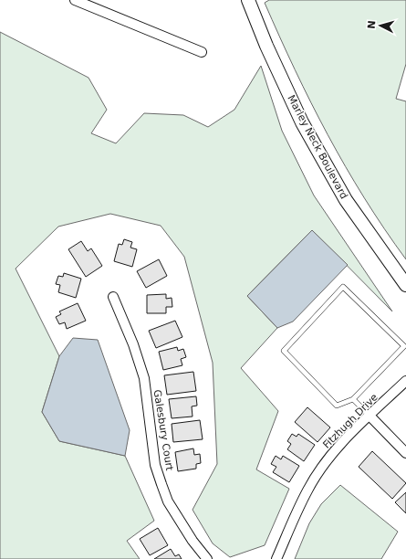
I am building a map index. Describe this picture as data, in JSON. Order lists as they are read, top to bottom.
{
  "streets": {
    "main road": ["Marley Neck Boulevard"],
    "street": ["Fitzhugh Drive", "Galesbury Court"]
  },
  "north": "left"
}
